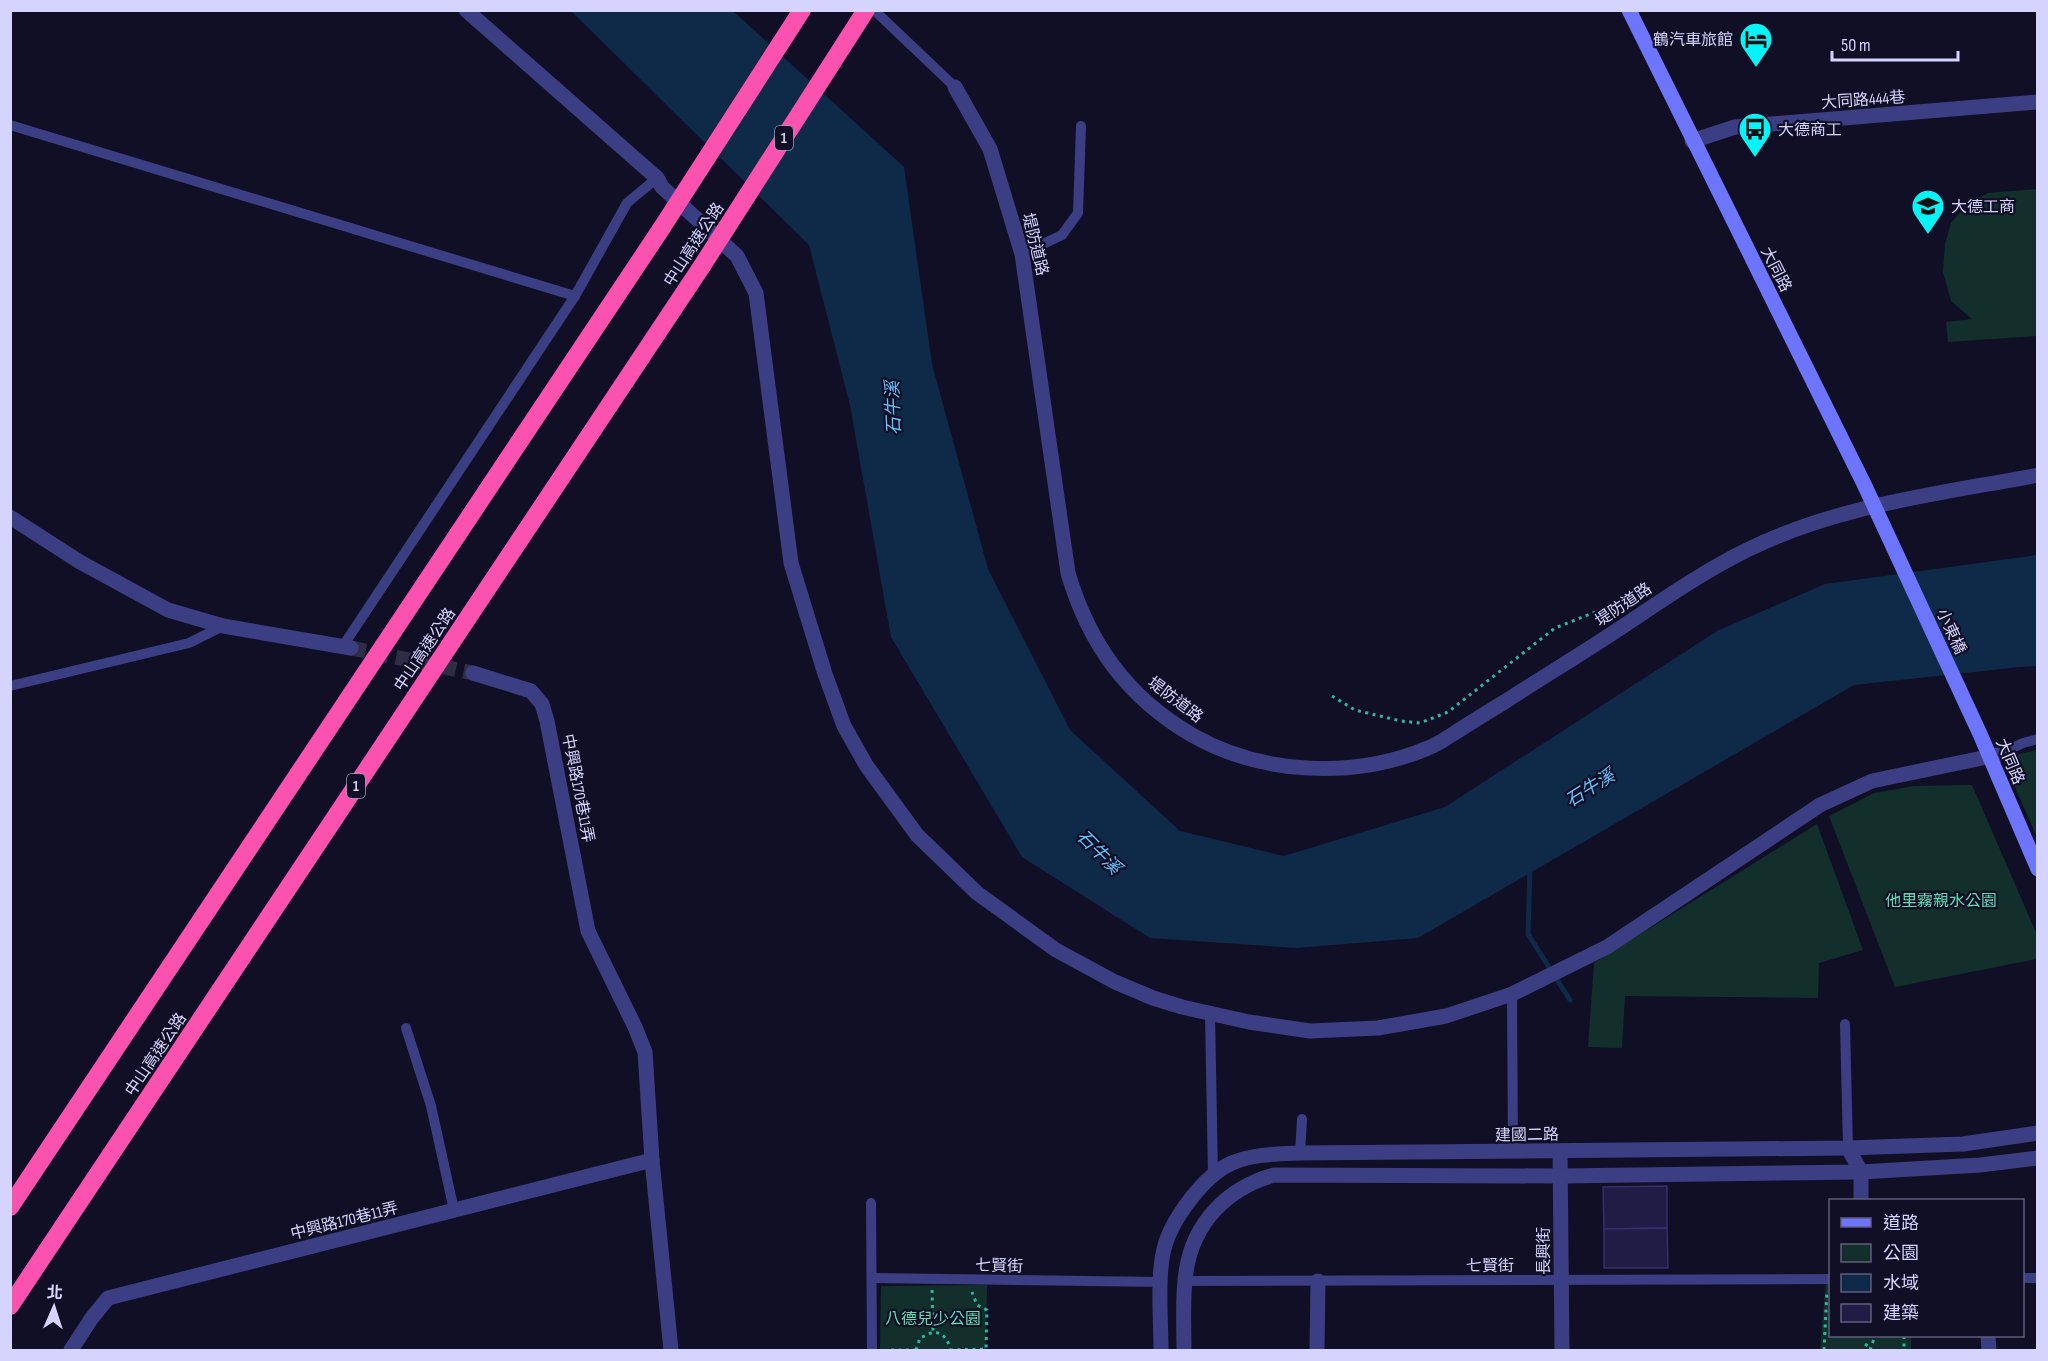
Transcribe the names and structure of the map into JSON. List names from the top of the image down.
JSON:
{
  "streets": {
    "highway": ["1", "中山高速公路"],
    "main road": ["大同路", "小東橋"],
    "street": [
      "大同路444巷",
      "堤防道路",
      "中興路170巷11弄",
      "建國二路",
      "長興街"
    ],
    "lane": ["七賢街"]
  },
  "crossings": [
    ["大同路444巷", "大同路"],
    ["堤防道路", "大同路"],
    ["大同路", "小東橋"],
    ["建國二路", "長興街"],
    ["建國二路", "七賢街"],
    ["長興街", "七賢街"]
  ],
  "water": ["石牛溪"],
  "parks": ["他里霧親水公園", "八德兒少公園"],
  "places": {
    "hotel": ["鶴汽車旅館"],
    "bus stop": ["大德商工"],
    "school or university": ["大德工商"]
  },
  "legend": [
    "道路",
    "公園",
    "水域",
    "建築"
  ],
  "scale_bar": "50 m",
  "north": "top"
}
